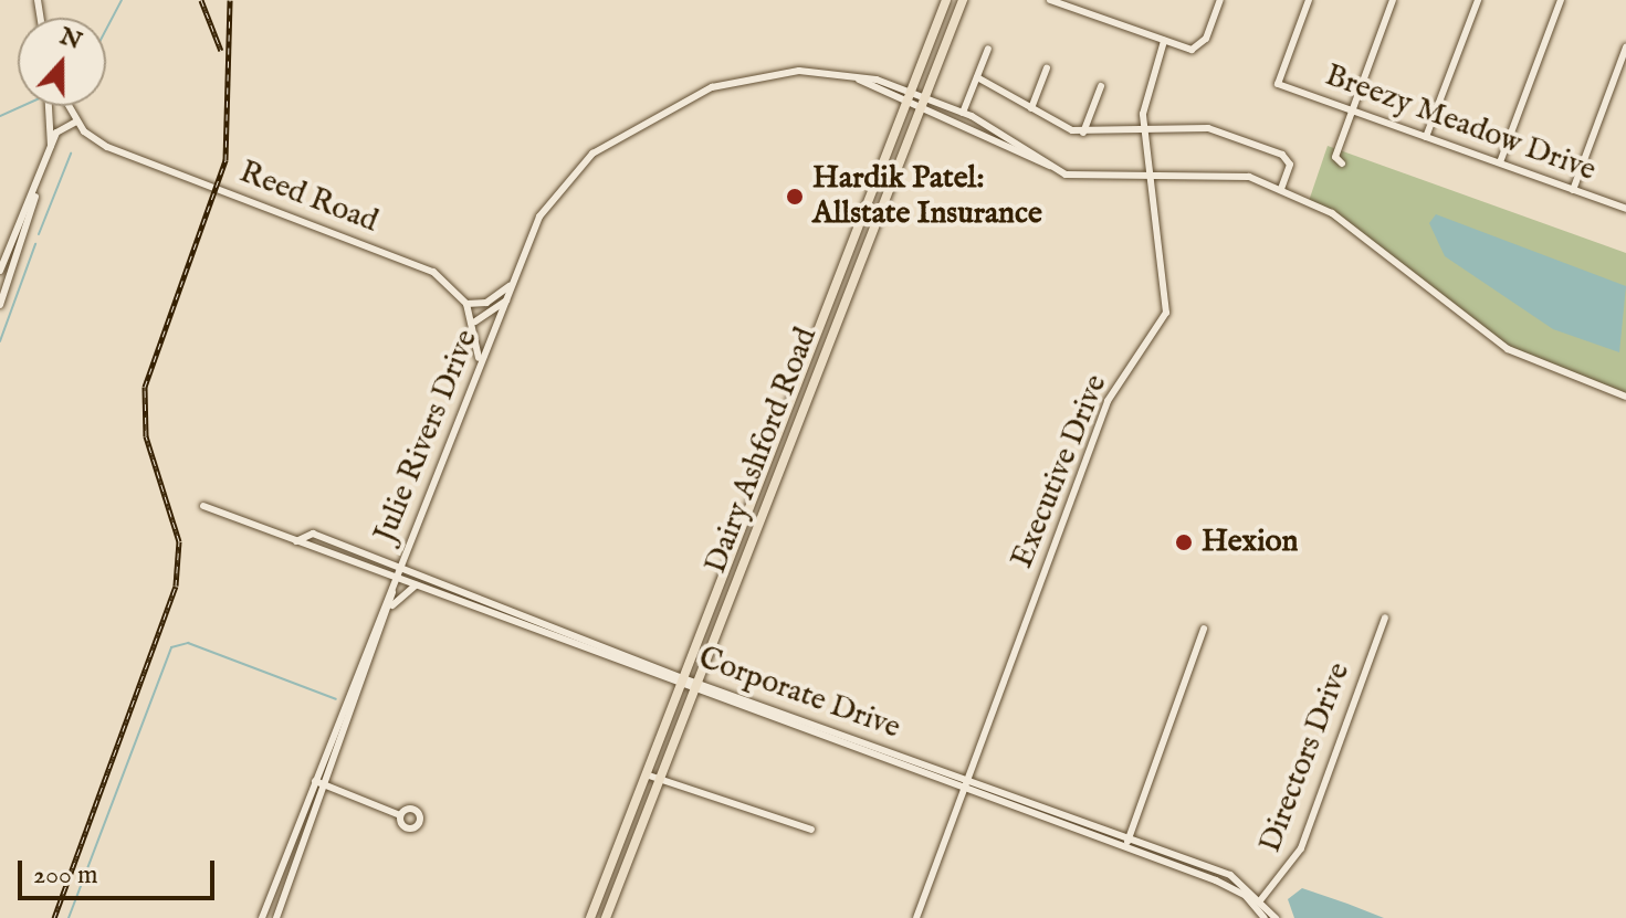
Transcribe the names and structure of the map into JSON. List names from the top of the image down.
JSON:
{
  "streets": {
    "main road": ["Dairy Ashford Road"],
    "street": [
      "Breezy Meadow Drive",
      "Reed Road",
      "Julie Rivers Drive",
      "Executive Drive",
      "Corporate Drive",
      "Directors Drive"
    ]
  },
  "crossings": [
    ["Reed Road", "Julie Rivers Drive"],
    ["Julie Rivers Drive", "Dairy Ashford Road"],
    ["Julie Rivers Drive", "Corporate Drive"],
    ["Dairy Ashford Road", "Corporate Drive"],
    ["Executive Drive", "Corporate Drive"],
    ["Corporate Drive", "Directors Drive"]
  ],
  "places": ["Hardik Patel: Allstate Insurance", "Hexion"],
  "scale_bar": "200 m",
  "north": "top"
}
